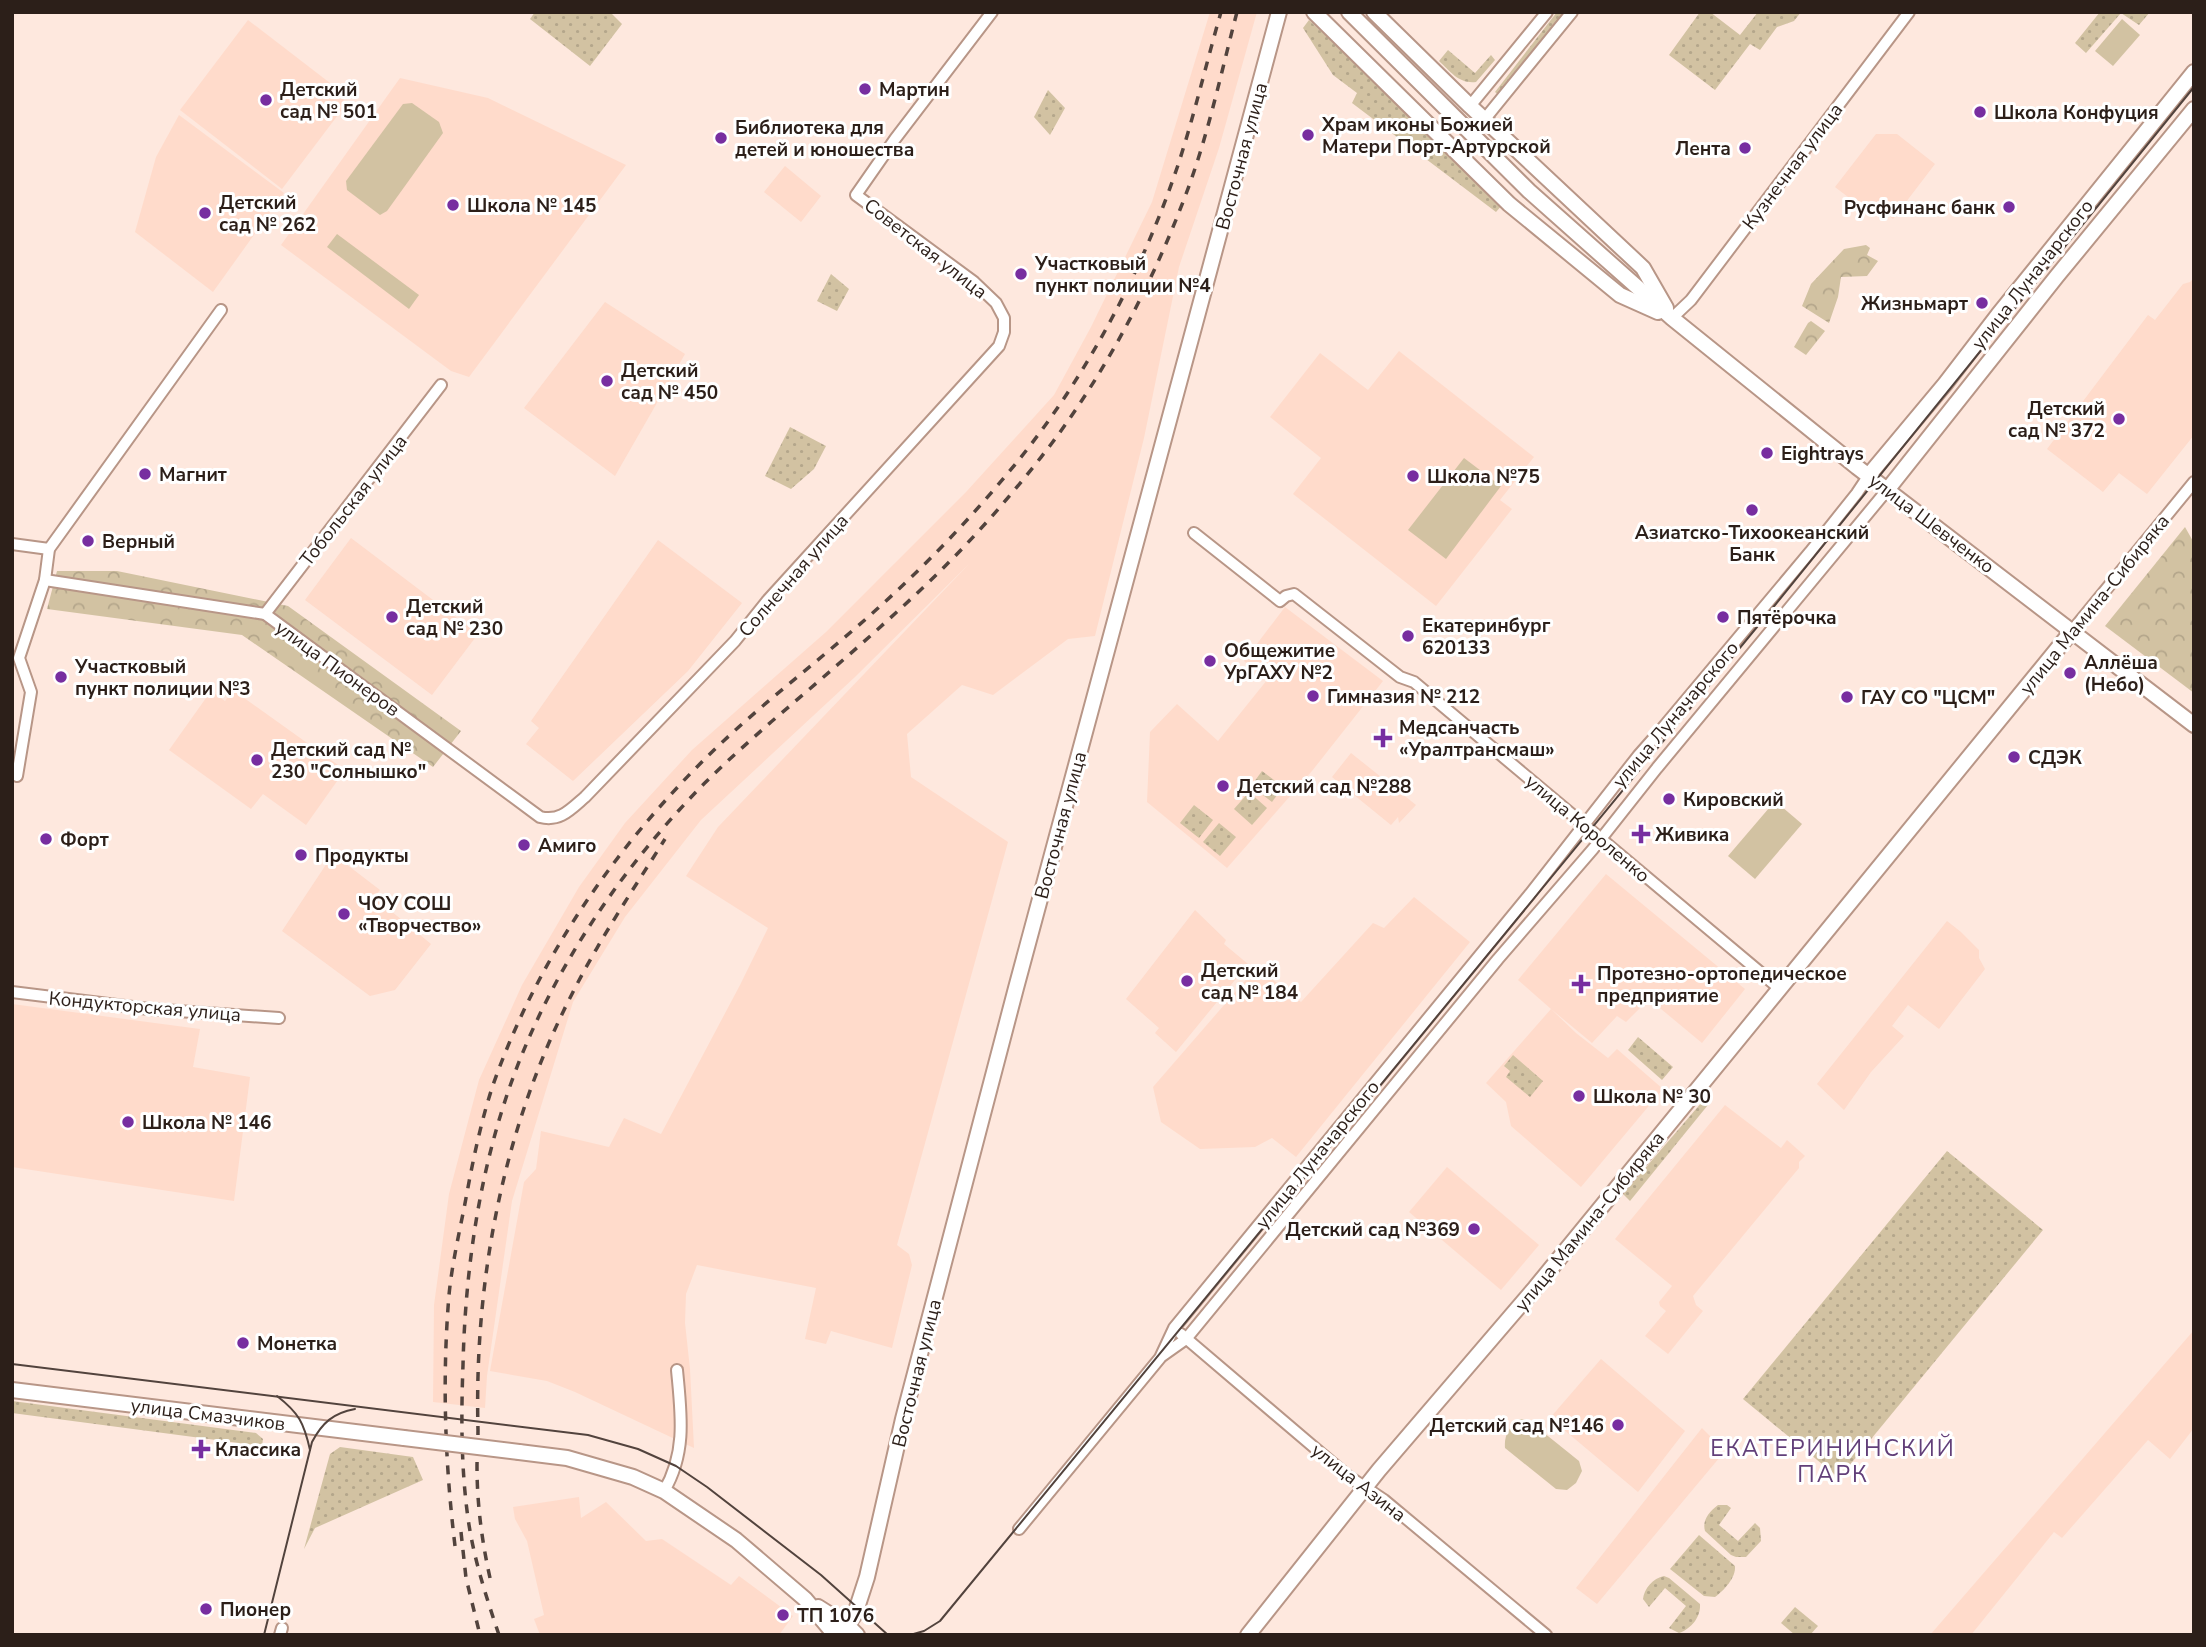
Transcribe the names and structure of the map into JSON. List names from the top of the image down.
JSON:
{
  "streets": {
    "main road": [
      "Восточная улица",
      "улица Луначарского",
      "улица Шевченко",
      "улица Мамина-Сибиряка",
      "улица Смазчиков"
    ],
    "street": [
      "Кузнечная улица",
      "Советская улица",
      "Тобольская улица",
      "Солнечная улица",
      "улица Пионеров",
      "улица Короленко",
      "Кондукторская улица",
      "улица Азина"
    ]
  },
  "crossings": [
    ["Восточная улица", "улица Смазчиков"],
    ["Кузнечная улица", "улица Шевченко"],
    ["Советская улица", "Солнечная улица"],
    ["улица Луначарского", "улица Шевченко"],
    ["улица Луначарского", "улица Короленко"],
    ["улица Луначарского", "улица Азина"],
    ["Тобольская улица", "улица Пионеров"],
    ["улица Шевченко", "улица Мамина-Сибиряка"],
    ["Солнечная улица", "улица Пионеров"],
    ["улица Мамина-Сибиряка", "улица Короленко"],
    ["улица Мамина-Сибиряка", "улица Азина"]
  ],
  "districts": ["ЕКАТЕРИНИНСКИЙ ПАРК"],
  "places": {
    "other": [
      "Мартин",
      "Детский сад № 501",
      "Школа Конфуция",
      "Храм иконы Божией Матери Порт-Артурской",
      "Библиотека для детей и юношества",
      "Лента",
      "Школа № 145",
      "Русфинанс банк",
      "Детский сад № 262",
      "Участковый пункт полиции №4",
      "Жизньмарт",
      "Детский сад № 450",
      "Детский сад № 372",
      "Eightrays",
      "Магнит",
      "Школа №75",
      "Азиатско-Тихоокеанский Банк",
      "Верный",
      "Детский сад № 230",
      "Пятёрочка",
      "Екатеринбург 620133",
      "Общежитие УрГАХУ №2",
      "Аллёша (Небо)",
      "Участковый пункт полиции №3",
      "Гимназия № 212",
      "ГАУ СО \"ЦСМ\"",
      "СДЭК",
      "Детский сад № 230 \"Солнышко\"",
      "Детский сад №288",
      "Кировский",
      "Форт",
      "Амиго",
      "Продукты",
      "ЧОУ СОШ «Творчество»",
      "Детский сад № 184",
      "Школа № 30",
      "Школа № 146",
      "Детский сад №369",
      "Монетка",
      "Детский сад №146",
      "Пионер",
      "ТП 1076"
    ],
    "health": [
      "Медсанчасть «Уралтрансмаш»",
      "Живика",
      "Протезно-ортопедическое предприятие",
      "Классика"
    ]
  }
}
